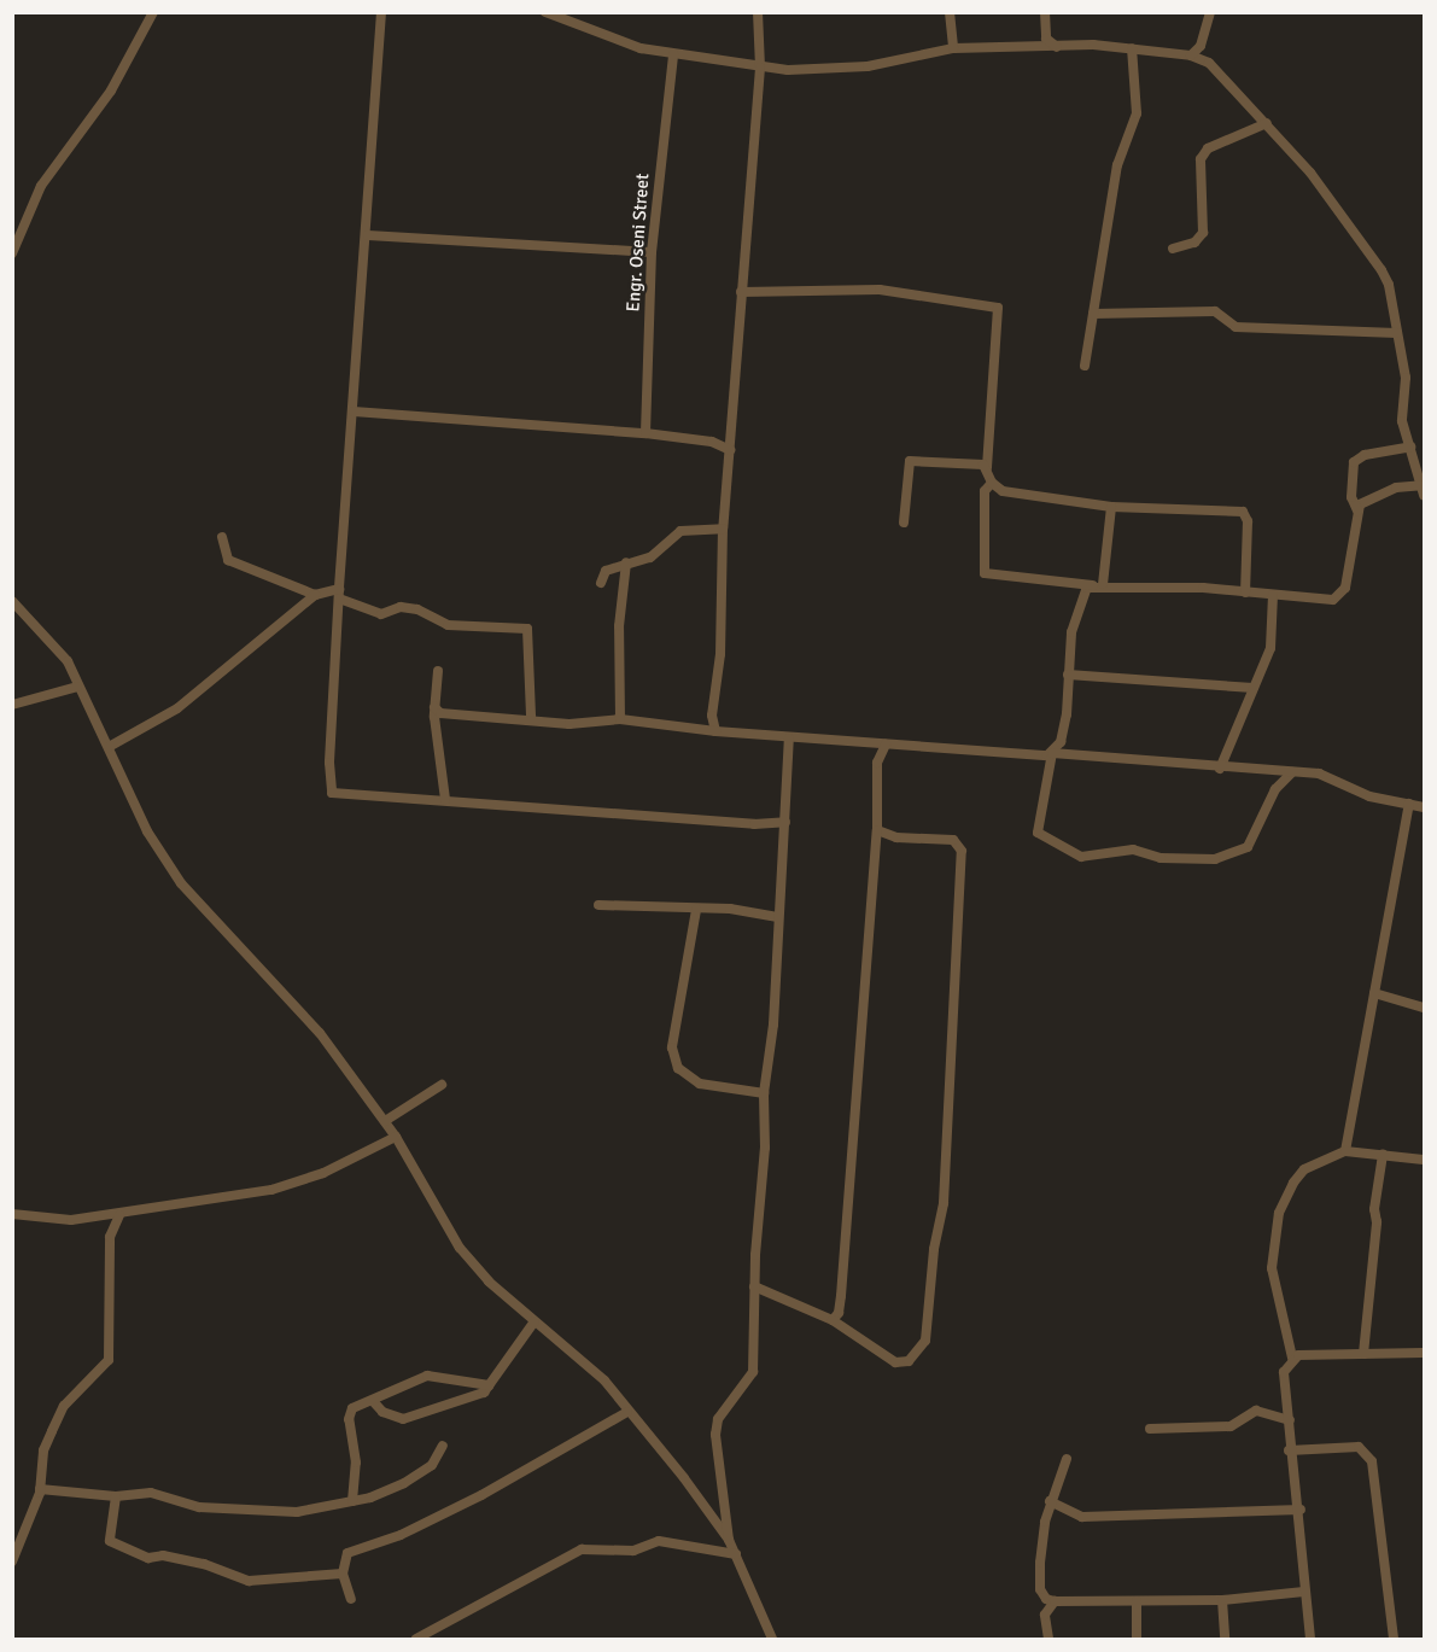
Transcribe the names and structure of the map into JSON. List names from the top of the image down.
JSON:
{
  "streets": {
    "street": ["Engr. Oseni Street"]
  }
}
